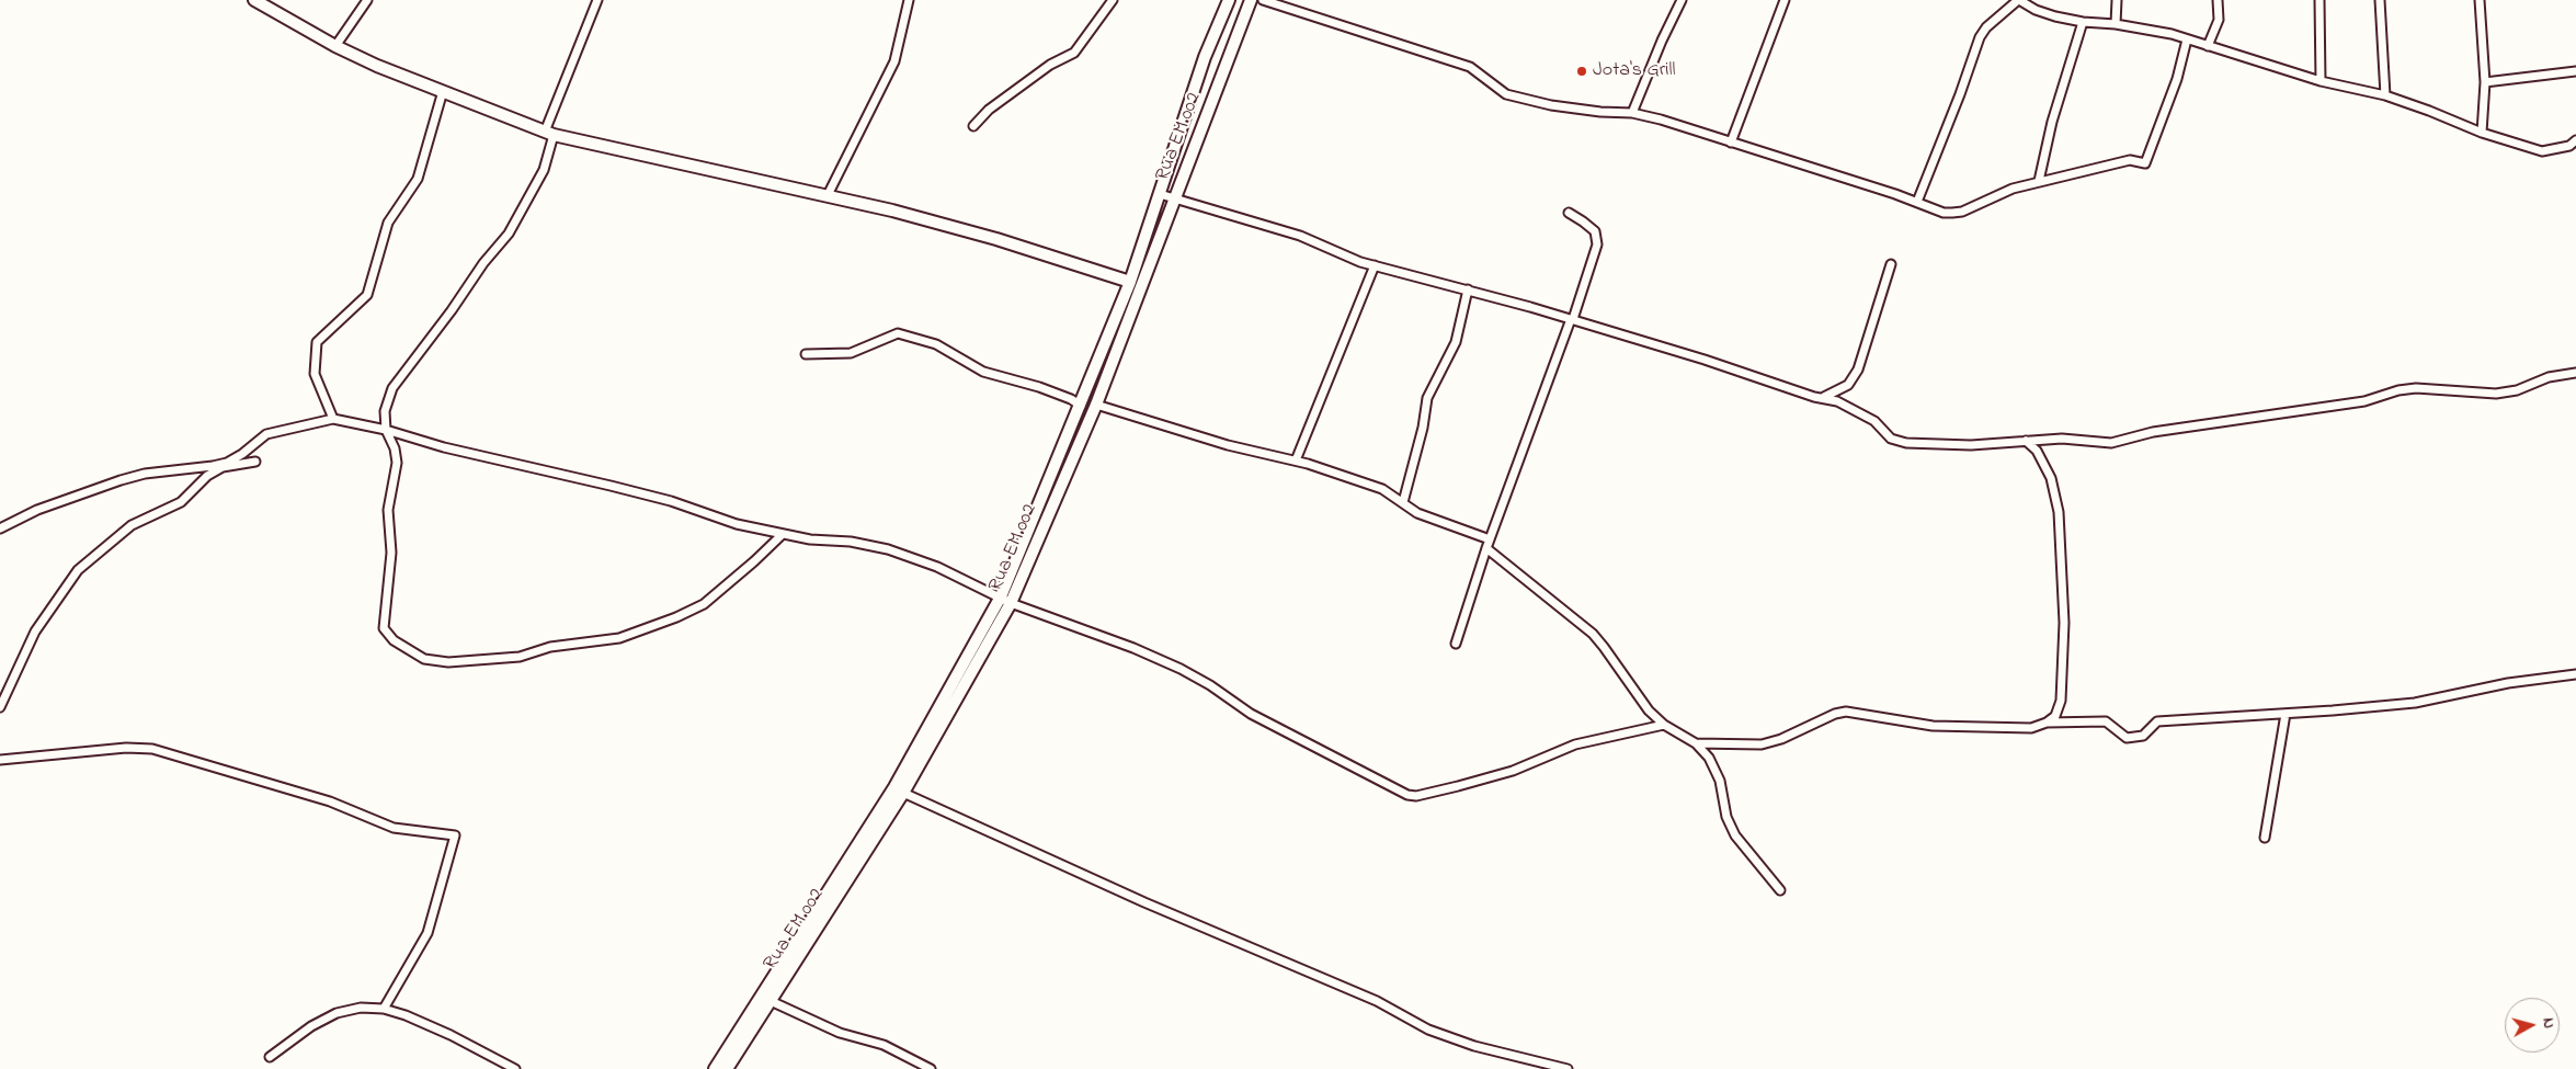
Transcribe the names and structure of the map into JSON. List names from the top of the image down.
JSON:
{
  "streets": {
    "street": ["Rua EM.002"]
  },
  "places": ["Jota's Grill"],
  "north": "right"
}
